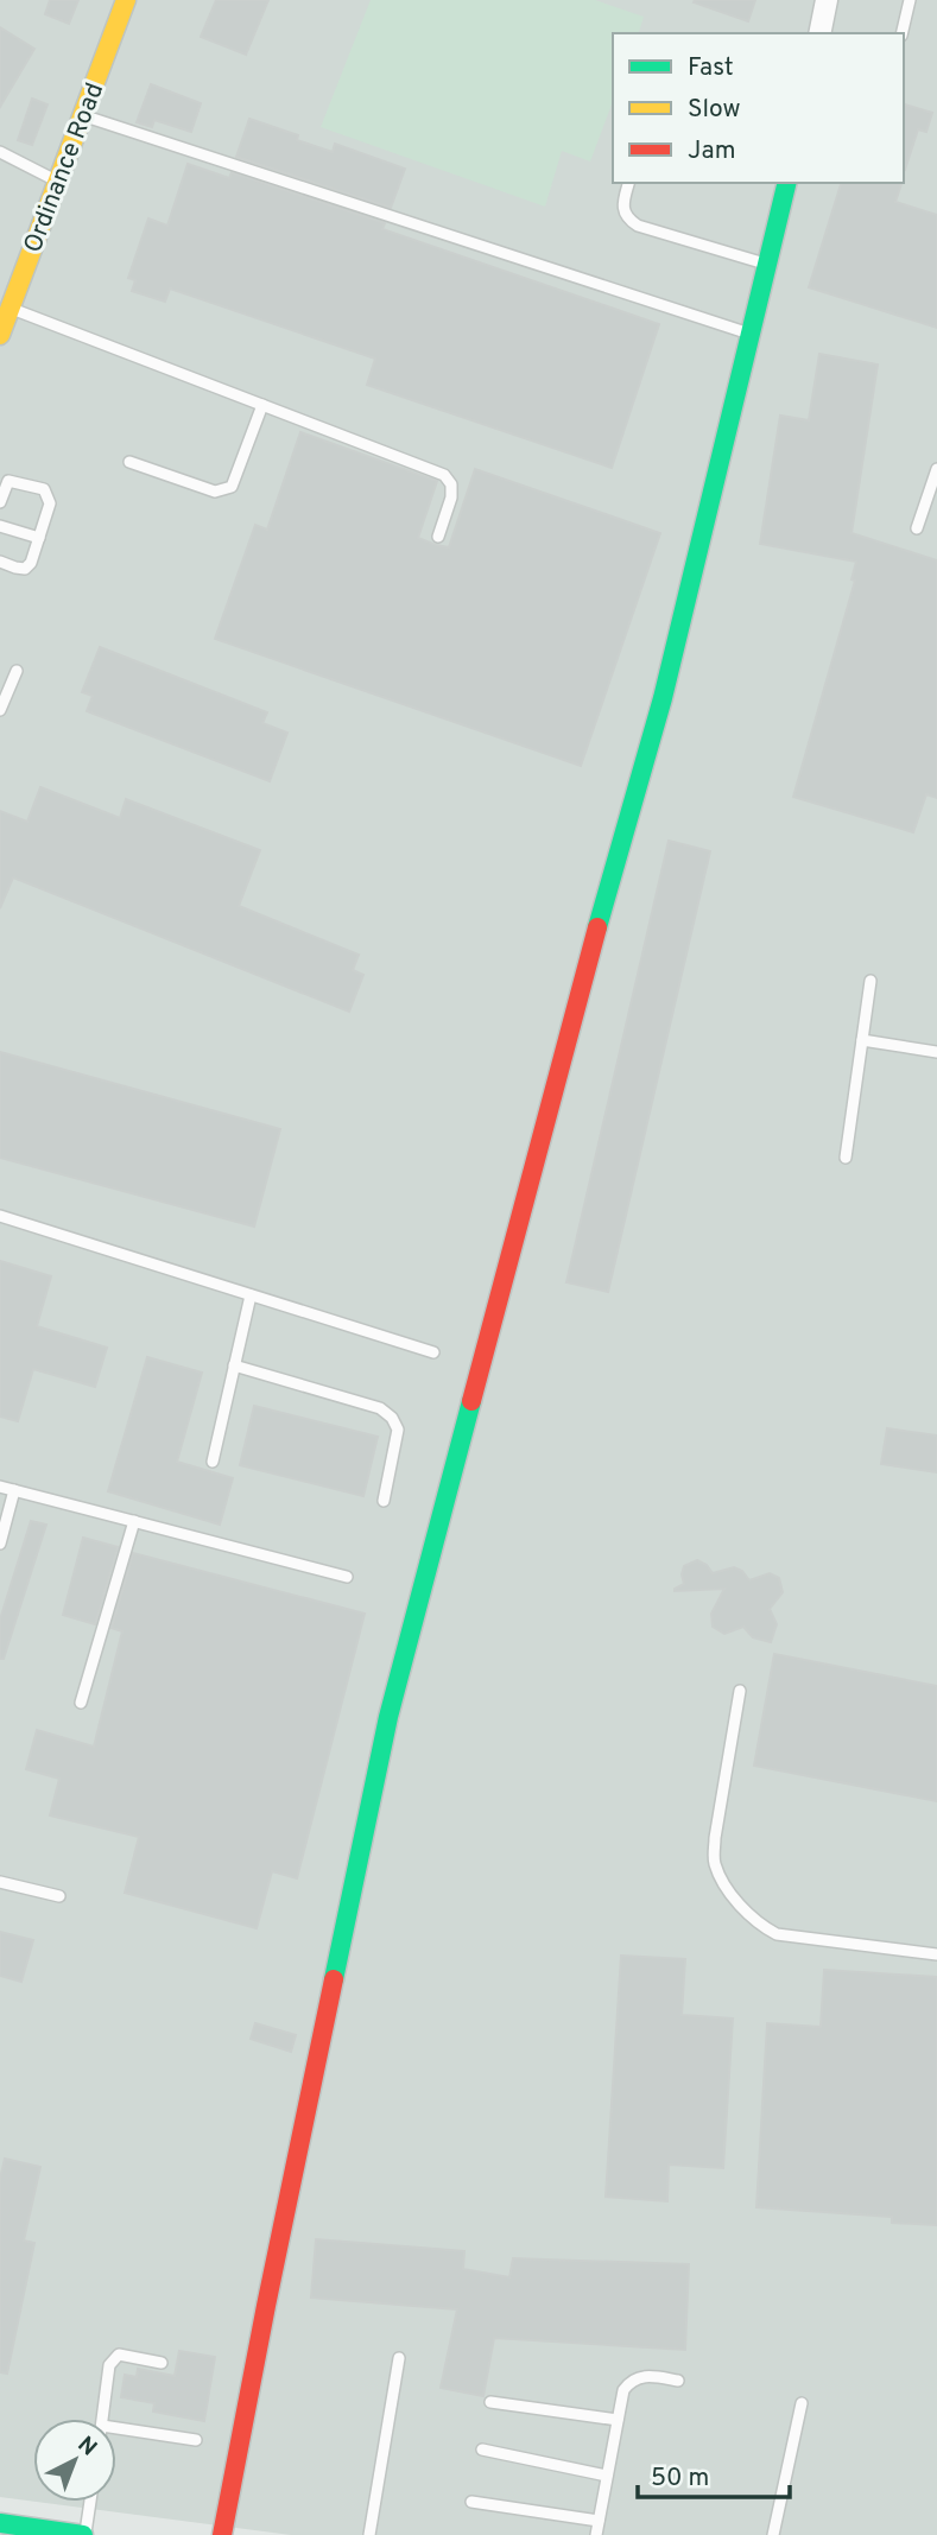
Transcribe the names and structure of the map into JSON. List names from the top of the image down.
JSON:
{
  "streets": {
    "street": ["Ordinance Road"]
  },
  "legend": ["Fast", "Slow", "Jam"],
  "scale_bar": "50 m",
  "north": "top right"
}
